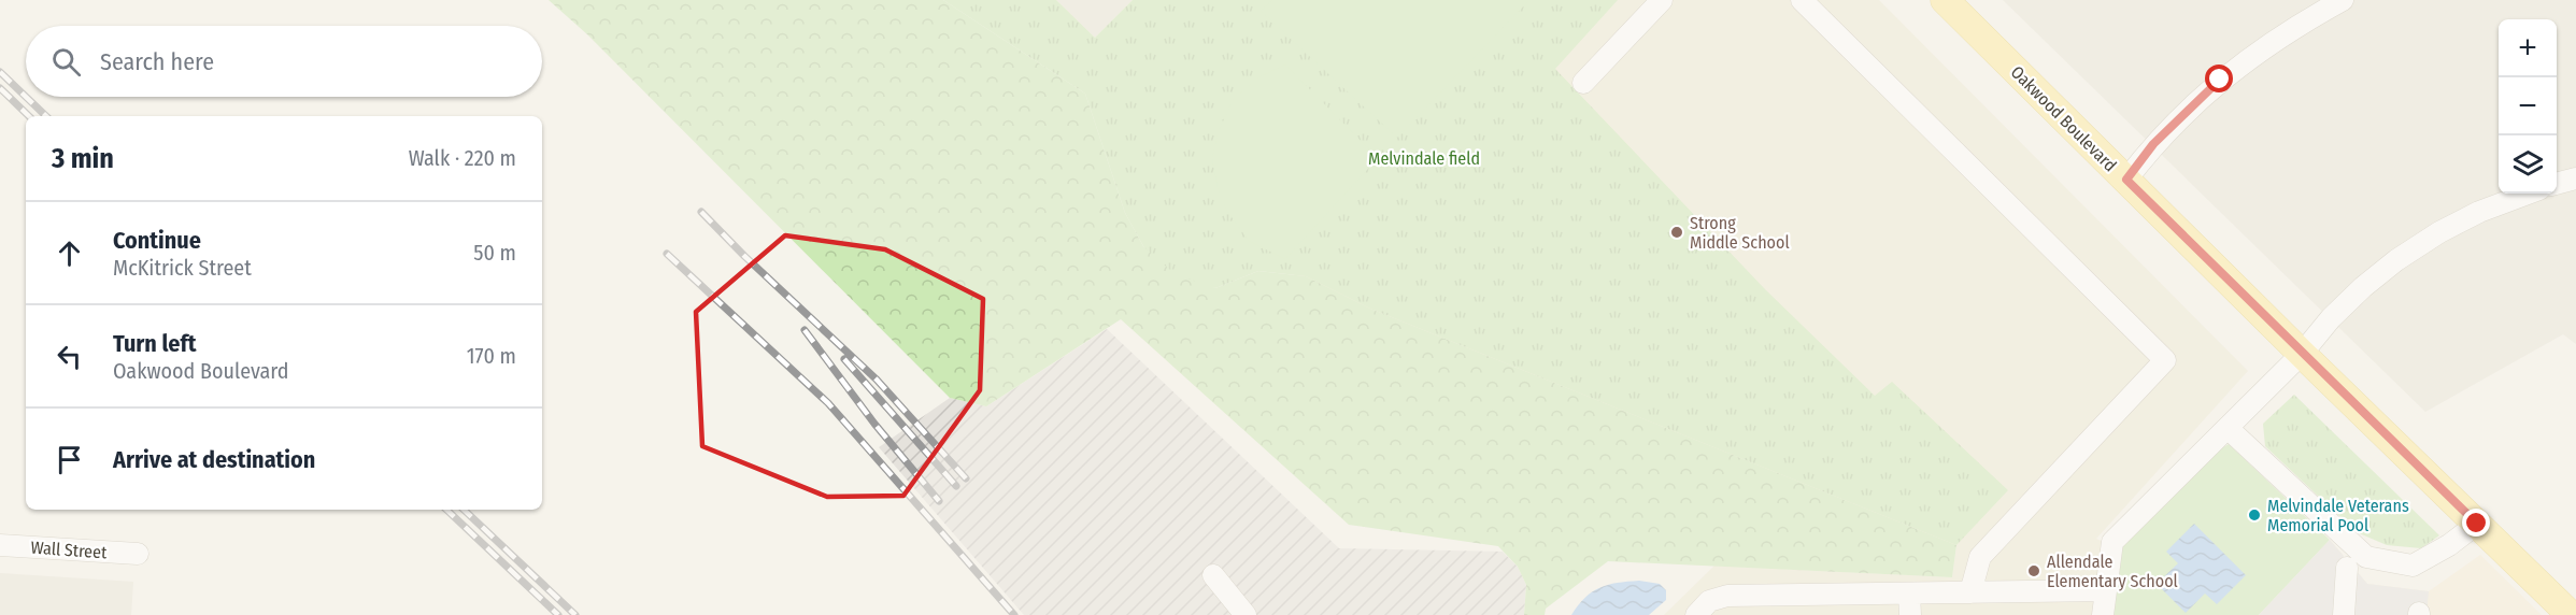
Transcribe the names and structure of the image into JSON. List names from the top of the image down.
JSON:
{
  "streets": {
    "main road": ["Oakwood Boulevard"],
    "street": ["Wall Street"]
  },
  "parks": ["Melvindale field"],
  "places": ["Strong Middle School", "Melvindale Veterans Memorial Pool", "Allendale Elementary School"],
  "page": {
    "map_buttons": ["+", "−"],
    "search": "Search here",
    "heading": ["3 min", "Walk · 220 m"],
    "list": [
      ["Continue", "McKitrick Street", "50 m"],
      ["Turn left", "Oakwood Boulevard", "170 m"],
      "Arrive at destination"
    ]
  }
}
